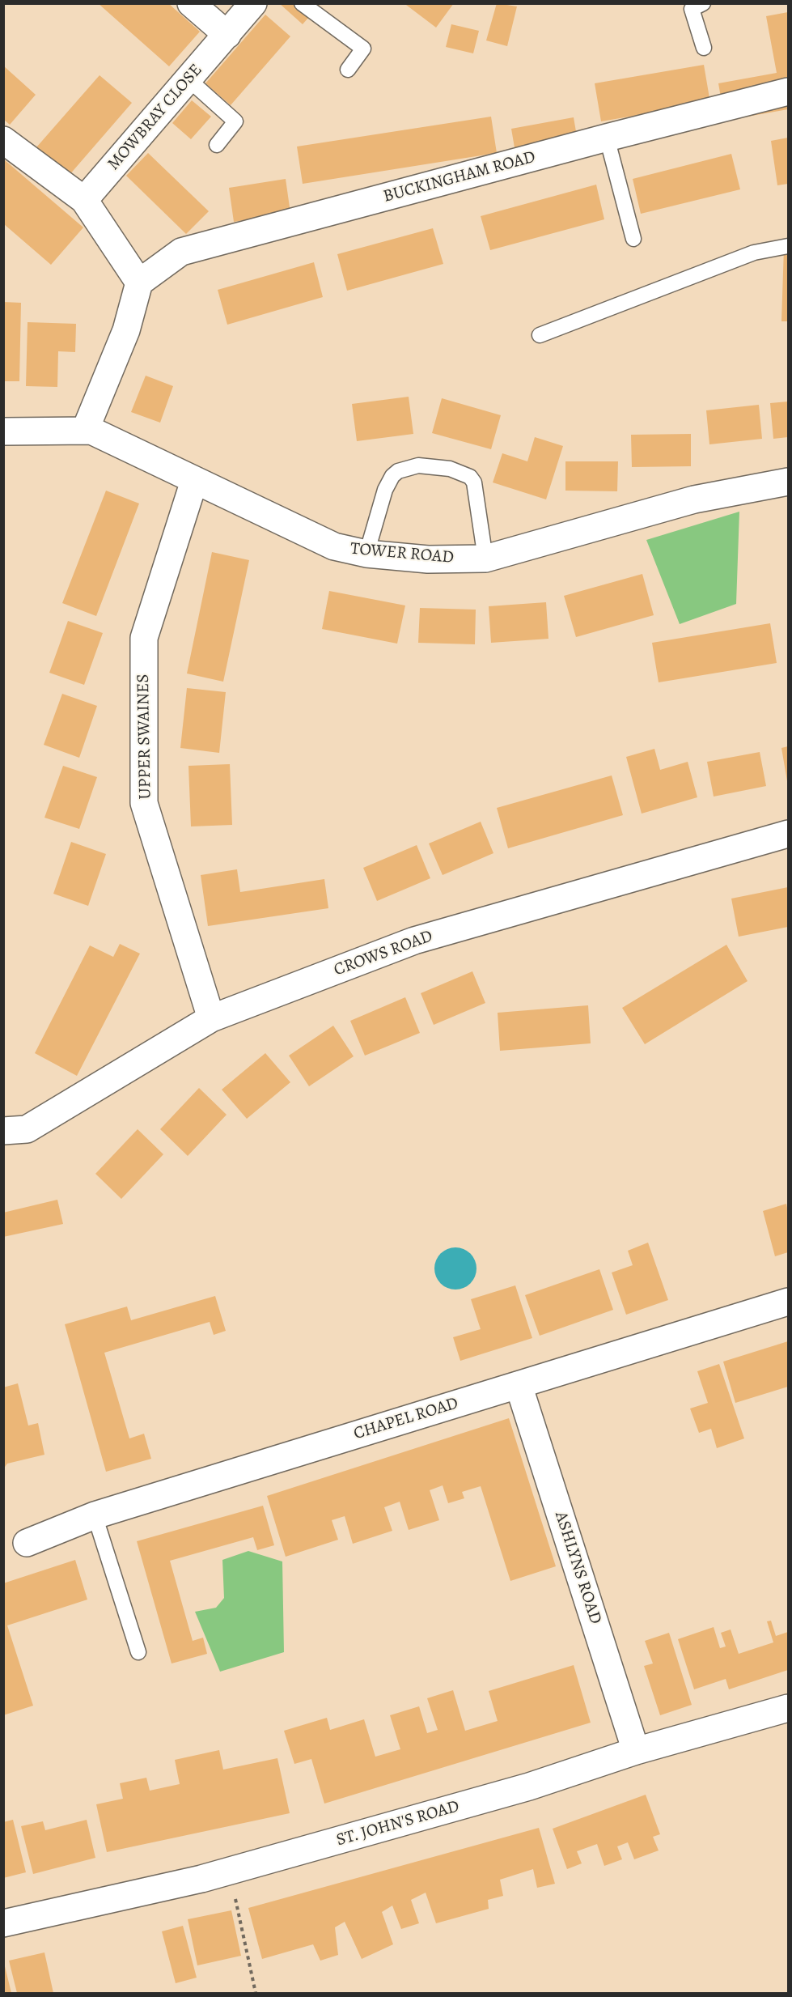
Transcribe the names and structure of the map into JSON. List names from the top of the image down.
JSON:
{
  "streets": {
    "street": [
      "MOWBRAY CLOSE",
      "BUCKINGHAM ROAD",
      "TOWER ROAD",
      "UPPER SWAINES",
      "CROWS ROAD",
      "CHAPEL ROAD",
      "ASHLYNS ROAD",
      "ST. JOHN'S ROAD"
    ]
  },
  "crossings": [
    ["TOWER ROAD", "UPPER SWAINES"],
    ["UPPER SWAINES", "CROWS ROAD"],
    ["CHAPEL ROAD", "ASHLYNS ROAD"],
    ["ASHLYNS ROAD", "ST. JOHN'S ROAD"]
  ]
}
